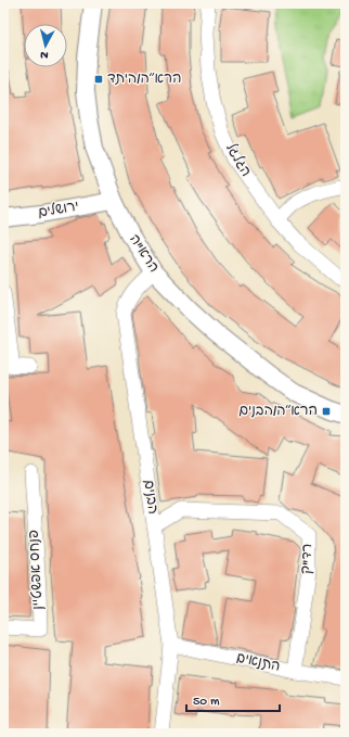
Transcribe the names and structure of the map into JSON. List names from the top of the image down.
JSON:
{
  "streets": {
    "street": [
      "הגלגל",
      "ירושלים",
      "הרא\"ה",
      "הבנים",
      "רד\"ק",
      "פנחס אפשטיין",
      "התנאים"
    ]
  },
  "crossings": [
    ["ירושלים", "הרא\"ה"],
    ["הרא\"ה", "הבנים"],
    ["הבנים", "רד\"ק"],
    ["הבנים", "התנאים"],
    ["רד\"ק", "התנאים"]
  ],
  "places": {
    "transit": ["הרא״ה/היתד", "הרא״ה/הבנים"]
  },
  "scale_bar": "50 m",
  "north": "bottom"
}
